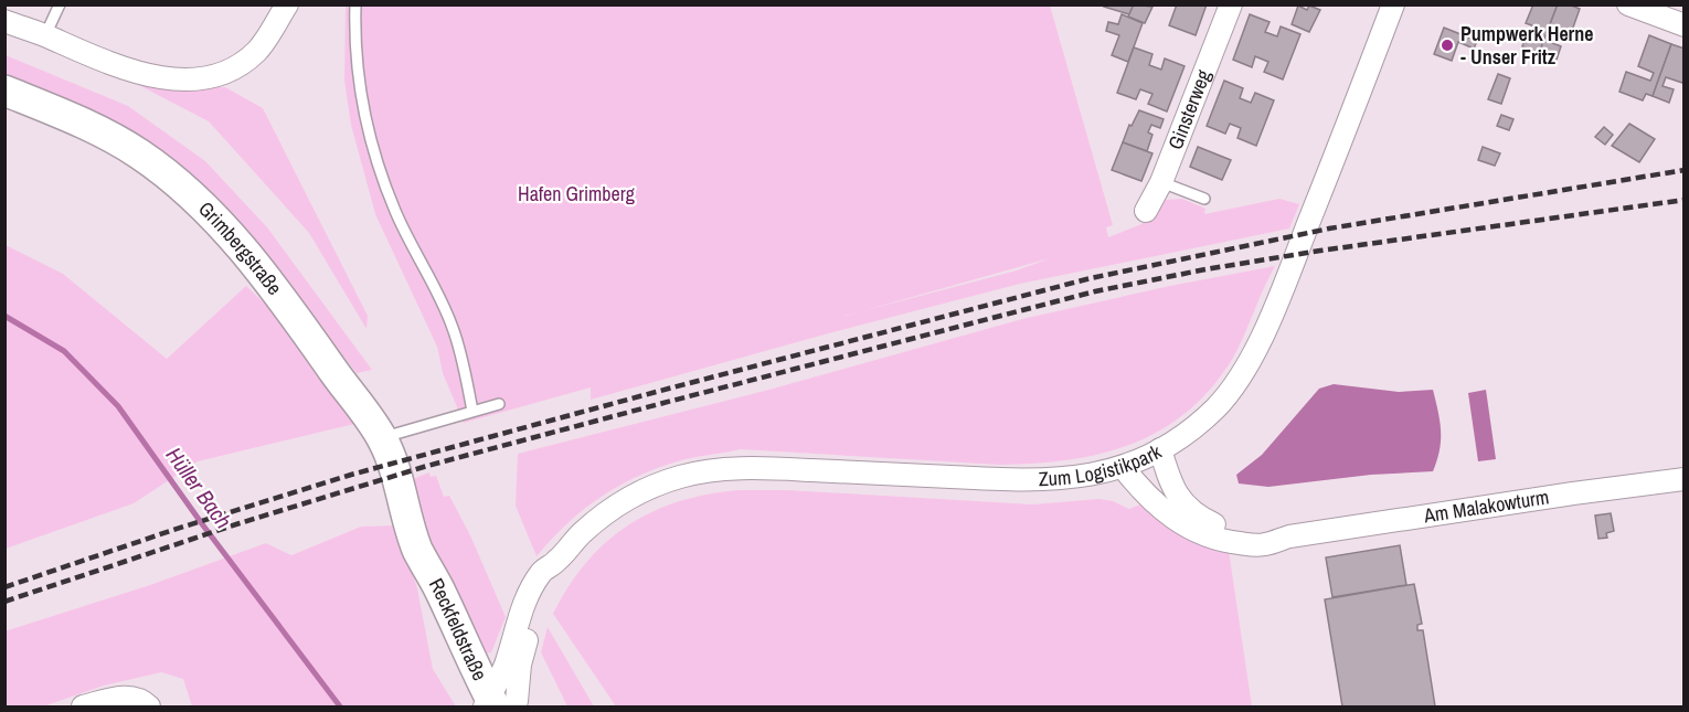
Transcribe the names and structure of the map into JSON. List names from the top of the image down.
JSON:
{
  "streets": {
    "street": [
      "Ginsterweg",
      "Grimbergstraße",
      "Zum Logistikpark",
      "Am Malakowturm",
      "Reckfeldstraße"
    ]
  },
  "crossings": [
    ["Grimbergstraße", "Reckfeldstraße"],
    ["Zum Logistikpark", "Am Malakowturm"],
    ["Zum Logistikpark", "Reckfeldstraße"]
  ],
  "water": ["Hüller Bach"],
  "parks": ["Hafen Grimberg"],
  "places": ["Pumpwerk Herne - Unser Fritz"]
}
